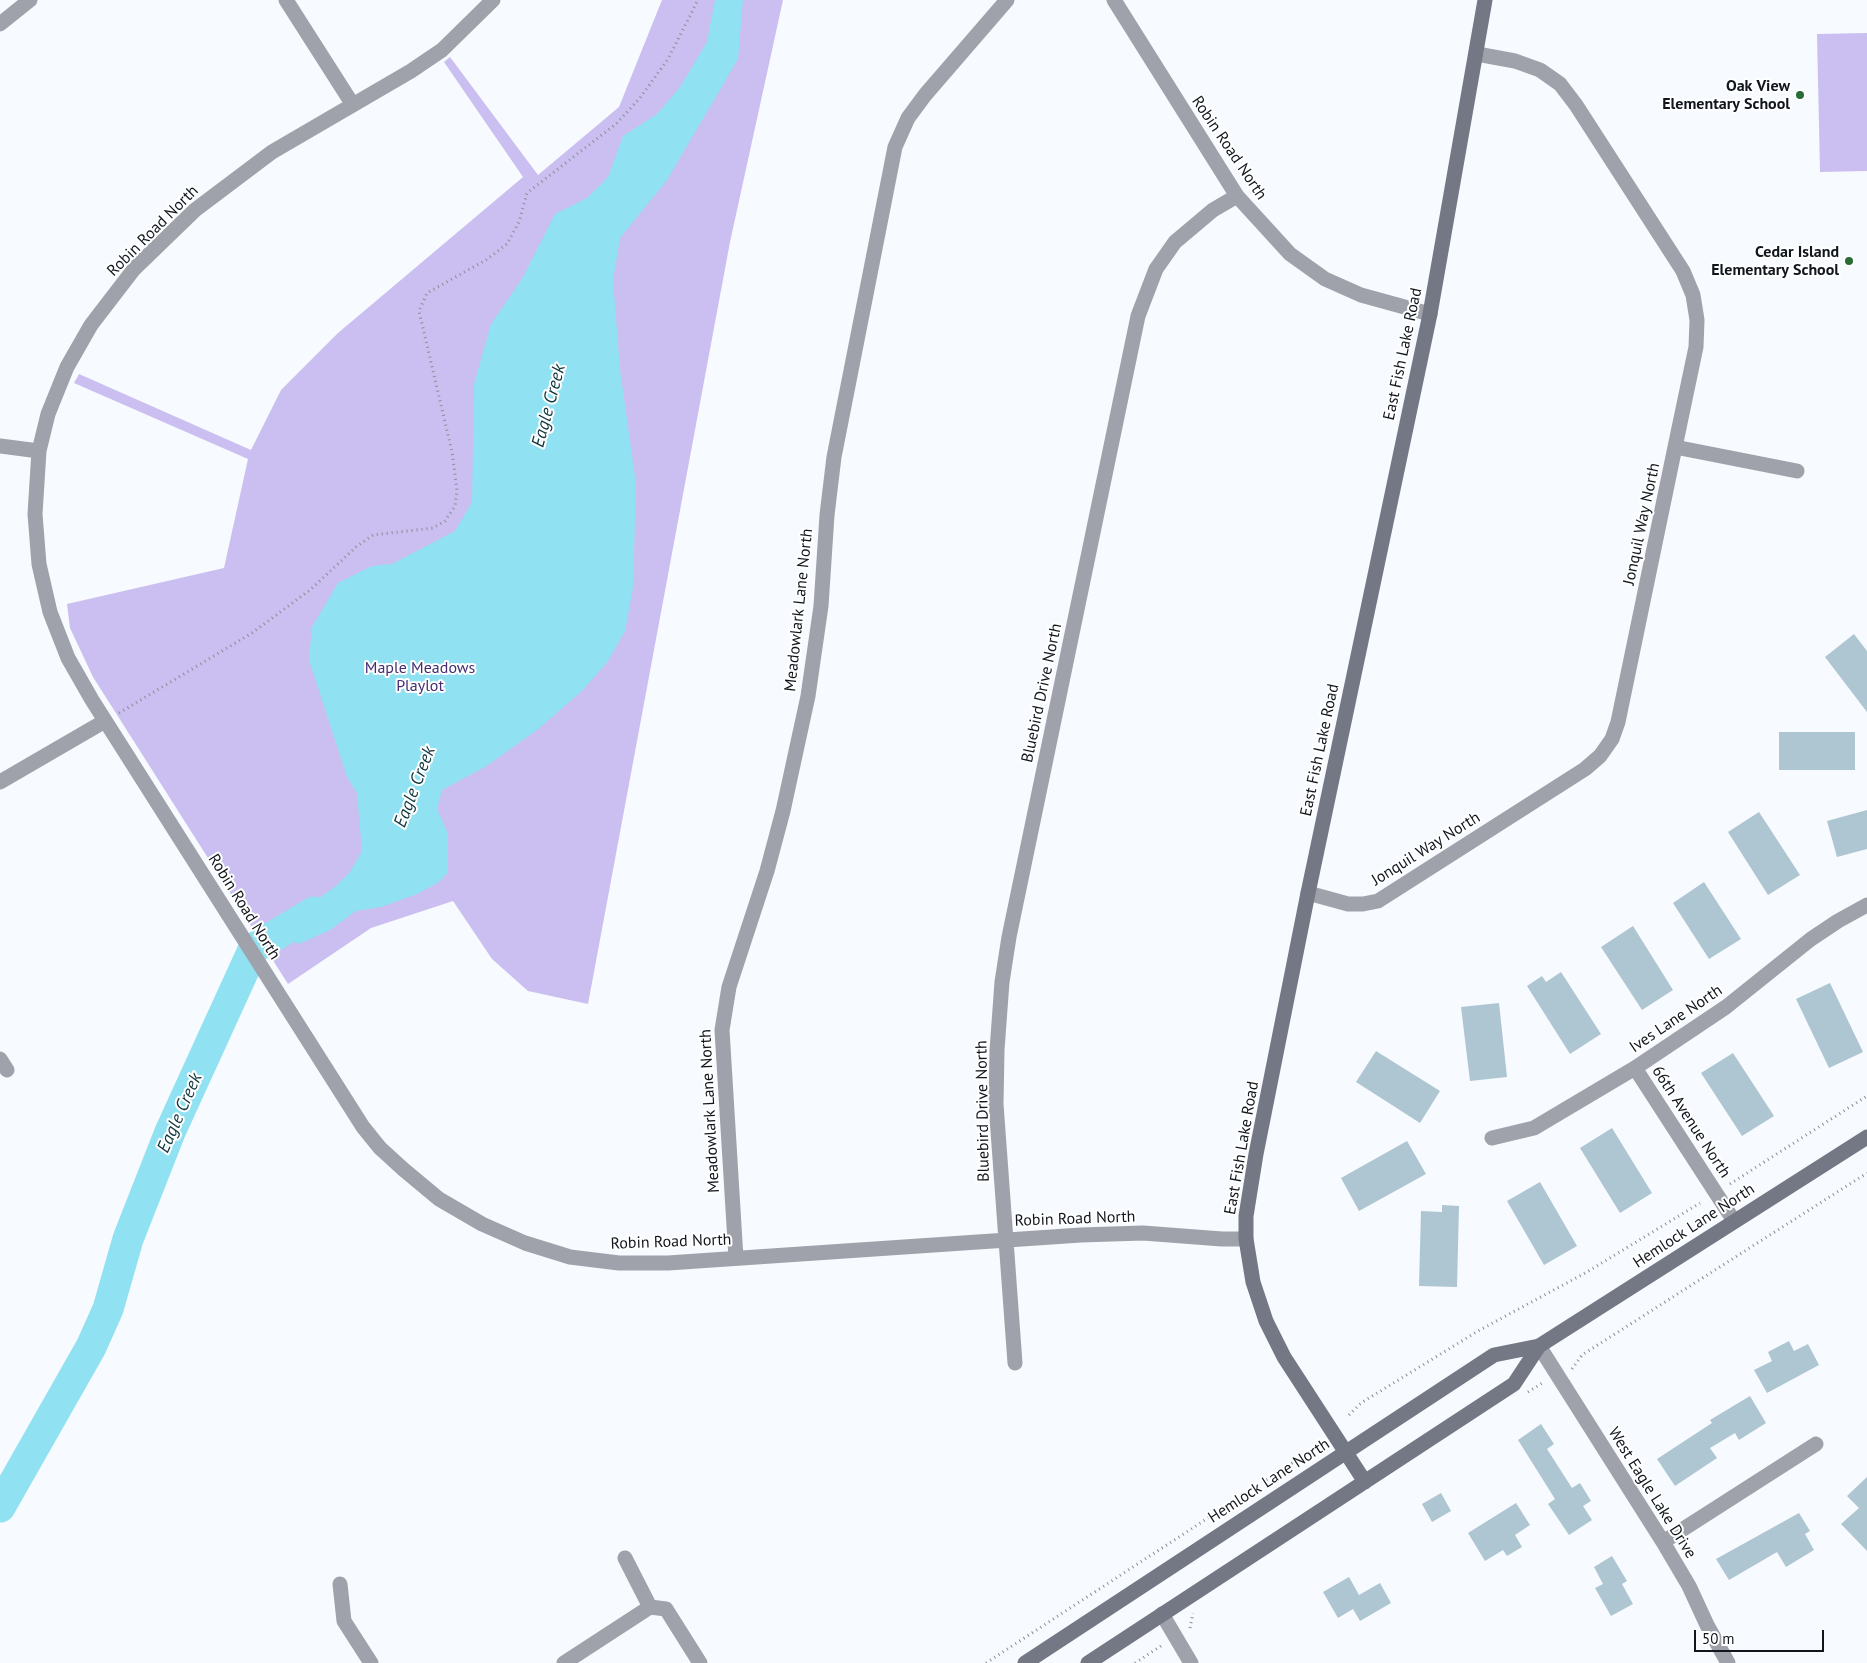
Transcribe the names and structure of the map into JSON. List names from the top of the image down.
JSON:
{
  "streets": {
    "main road": ["East Fish Lake Road", "Hemlock Lane North"],
    "street": [
      "Robin Road North",
      "Jonquil Way North",
      "Meadowlark Lane North",
      "Bluebird Drive North",
      "Ives Lane North",
      "66th Avenue North",
      "West Eagle Lake Drive"
    ]
  },
  "crossings": [
    ["Robin Road North", "East Fish Lake Road"],
    ["Robin Road North", "Meadowlark Lane North"],
    ["Robin Road North", "Bluebird Drive North"],
    ["East Fish Lake Road", "Jonquil Way North"],
    ["East Fish Lake Road", "Hemlock Lane North"],
    ["Ives Lane North", "66th Avenue North"],
    ["66th Avenue North", "Hemlock Lane North"],
    ["Hemlock Lane North", "West Eagle Lake Drive"]
  ],
  "water": ["Eagle Creek"],
  "parks": ["Maple Meadows Playlot"],
  "places": ["Oak View Elementary School", "Cedar Island Elementary School"],
  "scale_bar": "50 m"
}
